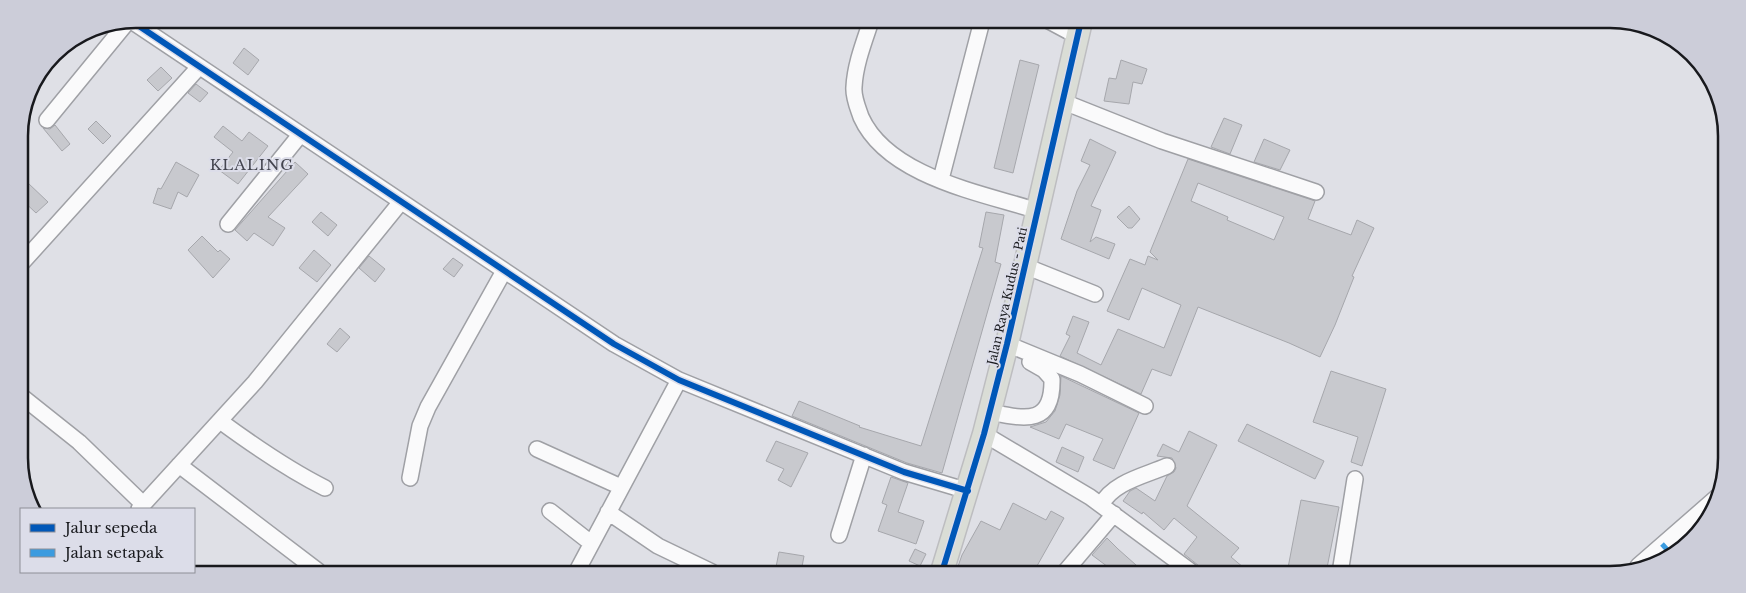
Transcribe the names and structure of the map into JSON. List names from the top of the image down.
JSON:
{
  "streets": {
    "highway": ["Jalan Raya Kudus - Pati"]
  },
  "districts": ["KLALING"],
  "legend": ["Jalur sepeda", "Jalan setapak"]
}
